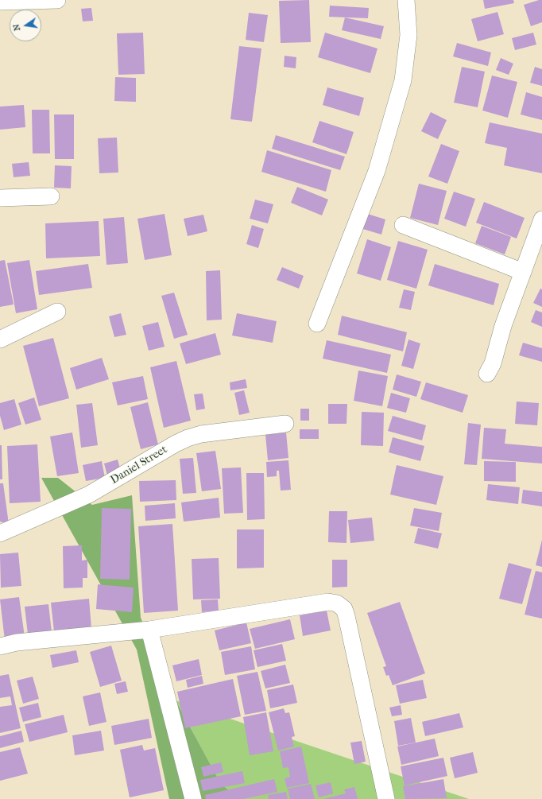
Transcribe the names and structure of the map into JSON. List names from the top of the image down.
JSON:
{
  "streets": {
    "street": ["Daniel Street"]
  },
  "north": "left"
}
